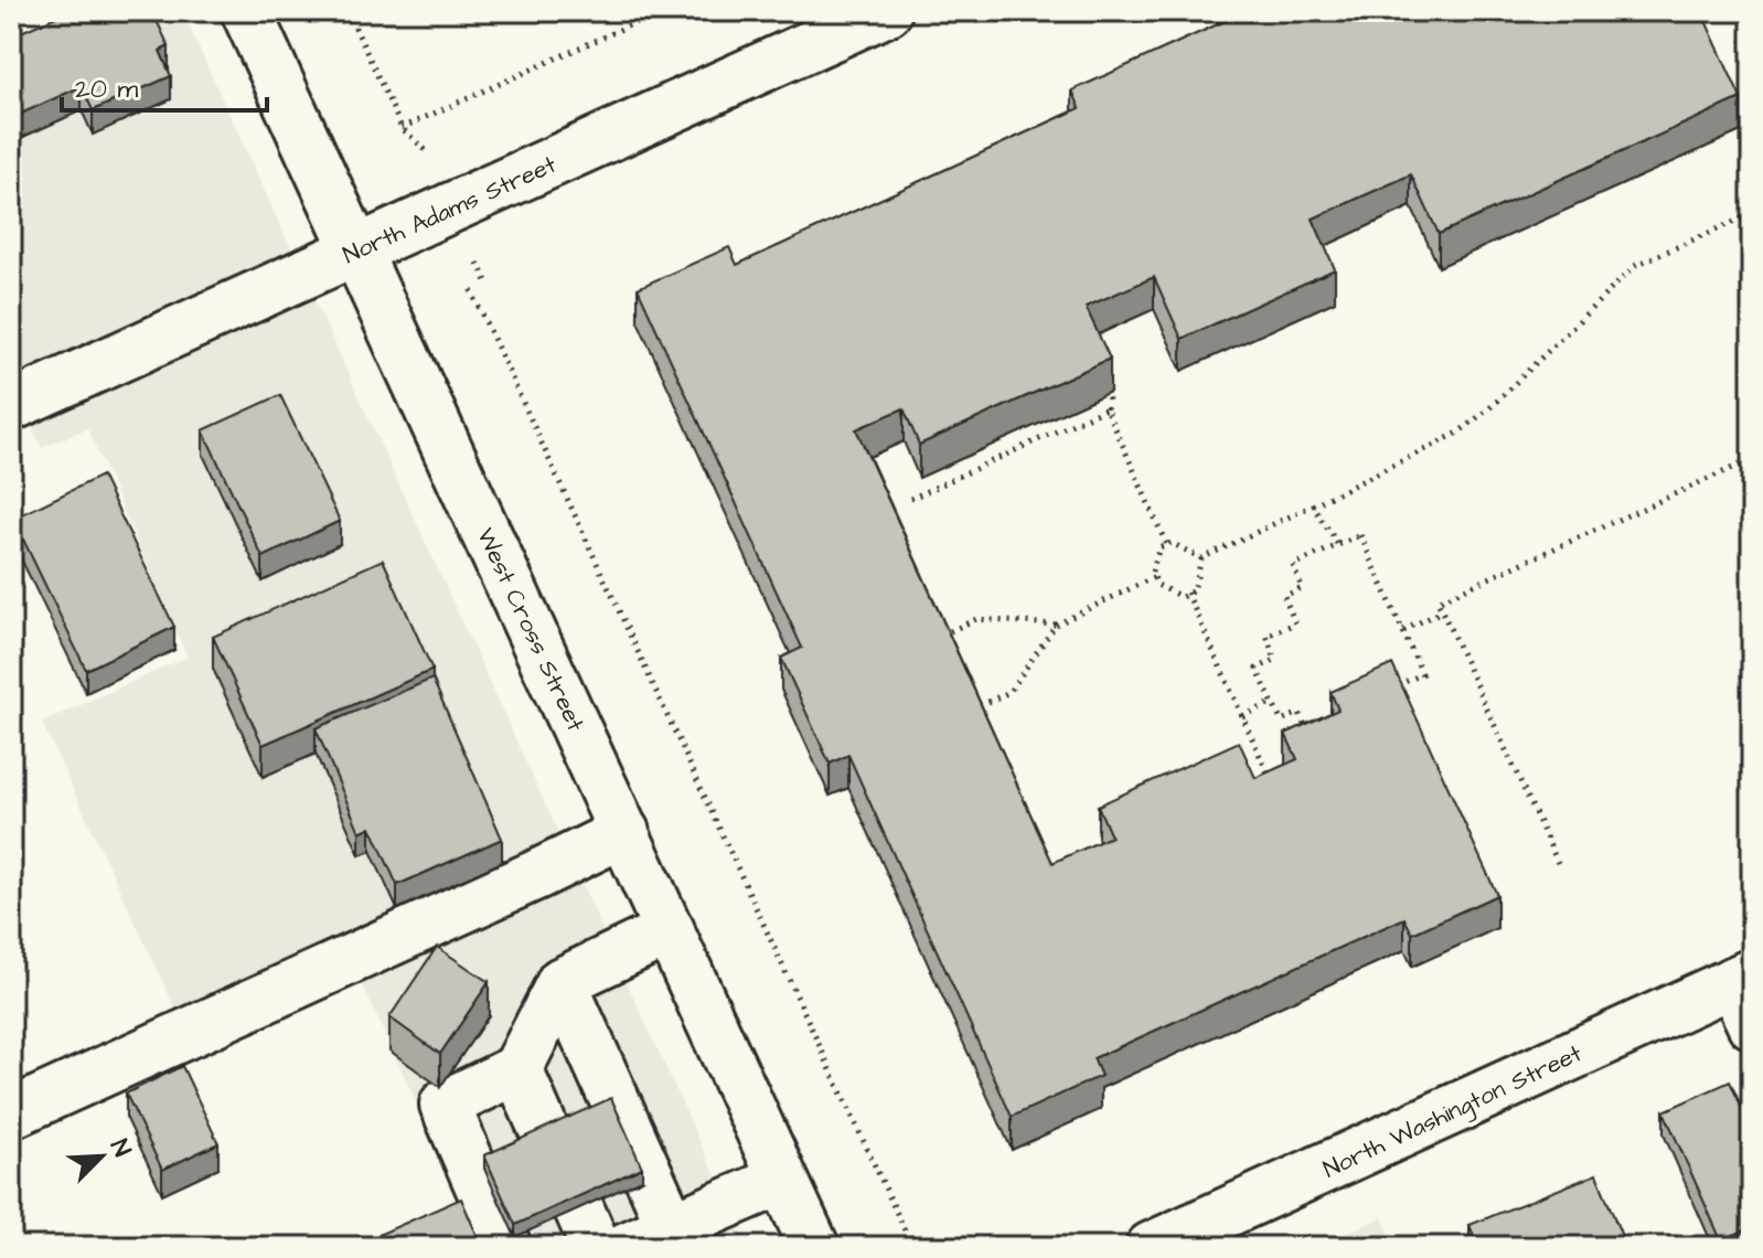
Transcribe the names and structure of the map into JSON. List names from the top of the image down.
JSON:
{
  "streets": {
    "street": ["North Adams Street", "West Cross Street", "North Washington Street"]
  },
  "crossings": [
    ["North Adams Street", "West Cross Street"]
  ],
  "scale_bar": "20 m",
  "north": "top right"
}
